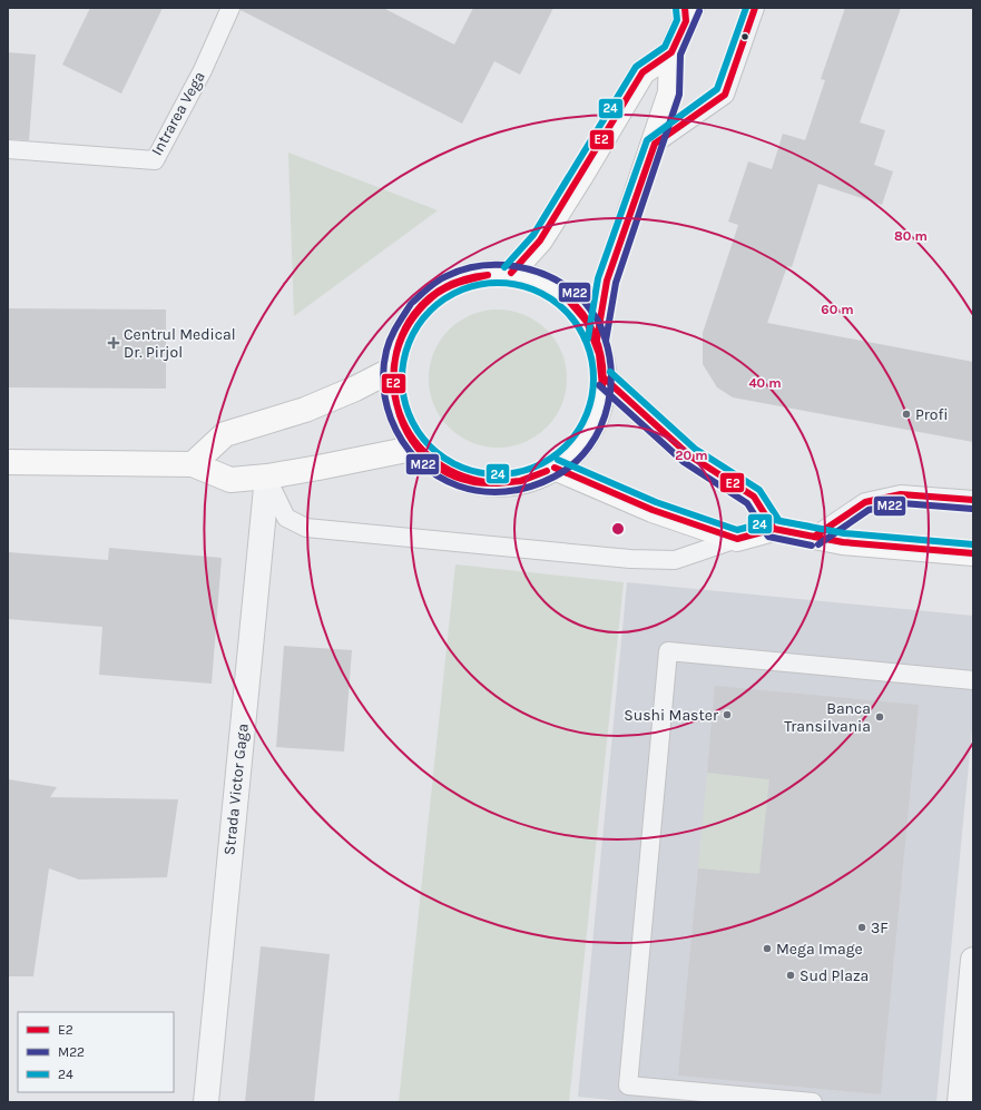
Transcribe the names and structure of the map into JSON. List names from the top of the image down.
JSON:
{
  "streets": {
    "street": ["Strada Victor Gaga"],
    "lane": ["Intrarea Vega"]
  },
  "places": {
    "health": ["Centrul Medical Dr. Pirjol"],
    "other": [
      "Profi",
      "Sushi Master",
      "Banca Transilvania",
      "3F",
      "Mega Image",
      "Sud Plaza"
    ]
  },
  "lines": ["transit line E2", "transit line 24", "transit line M22"],
  "legend": ["E2", "M22", "24"],
  "rings": [
    "80 m",
    "60 m",
    "40 m",
    "20 m"
  ]
}
